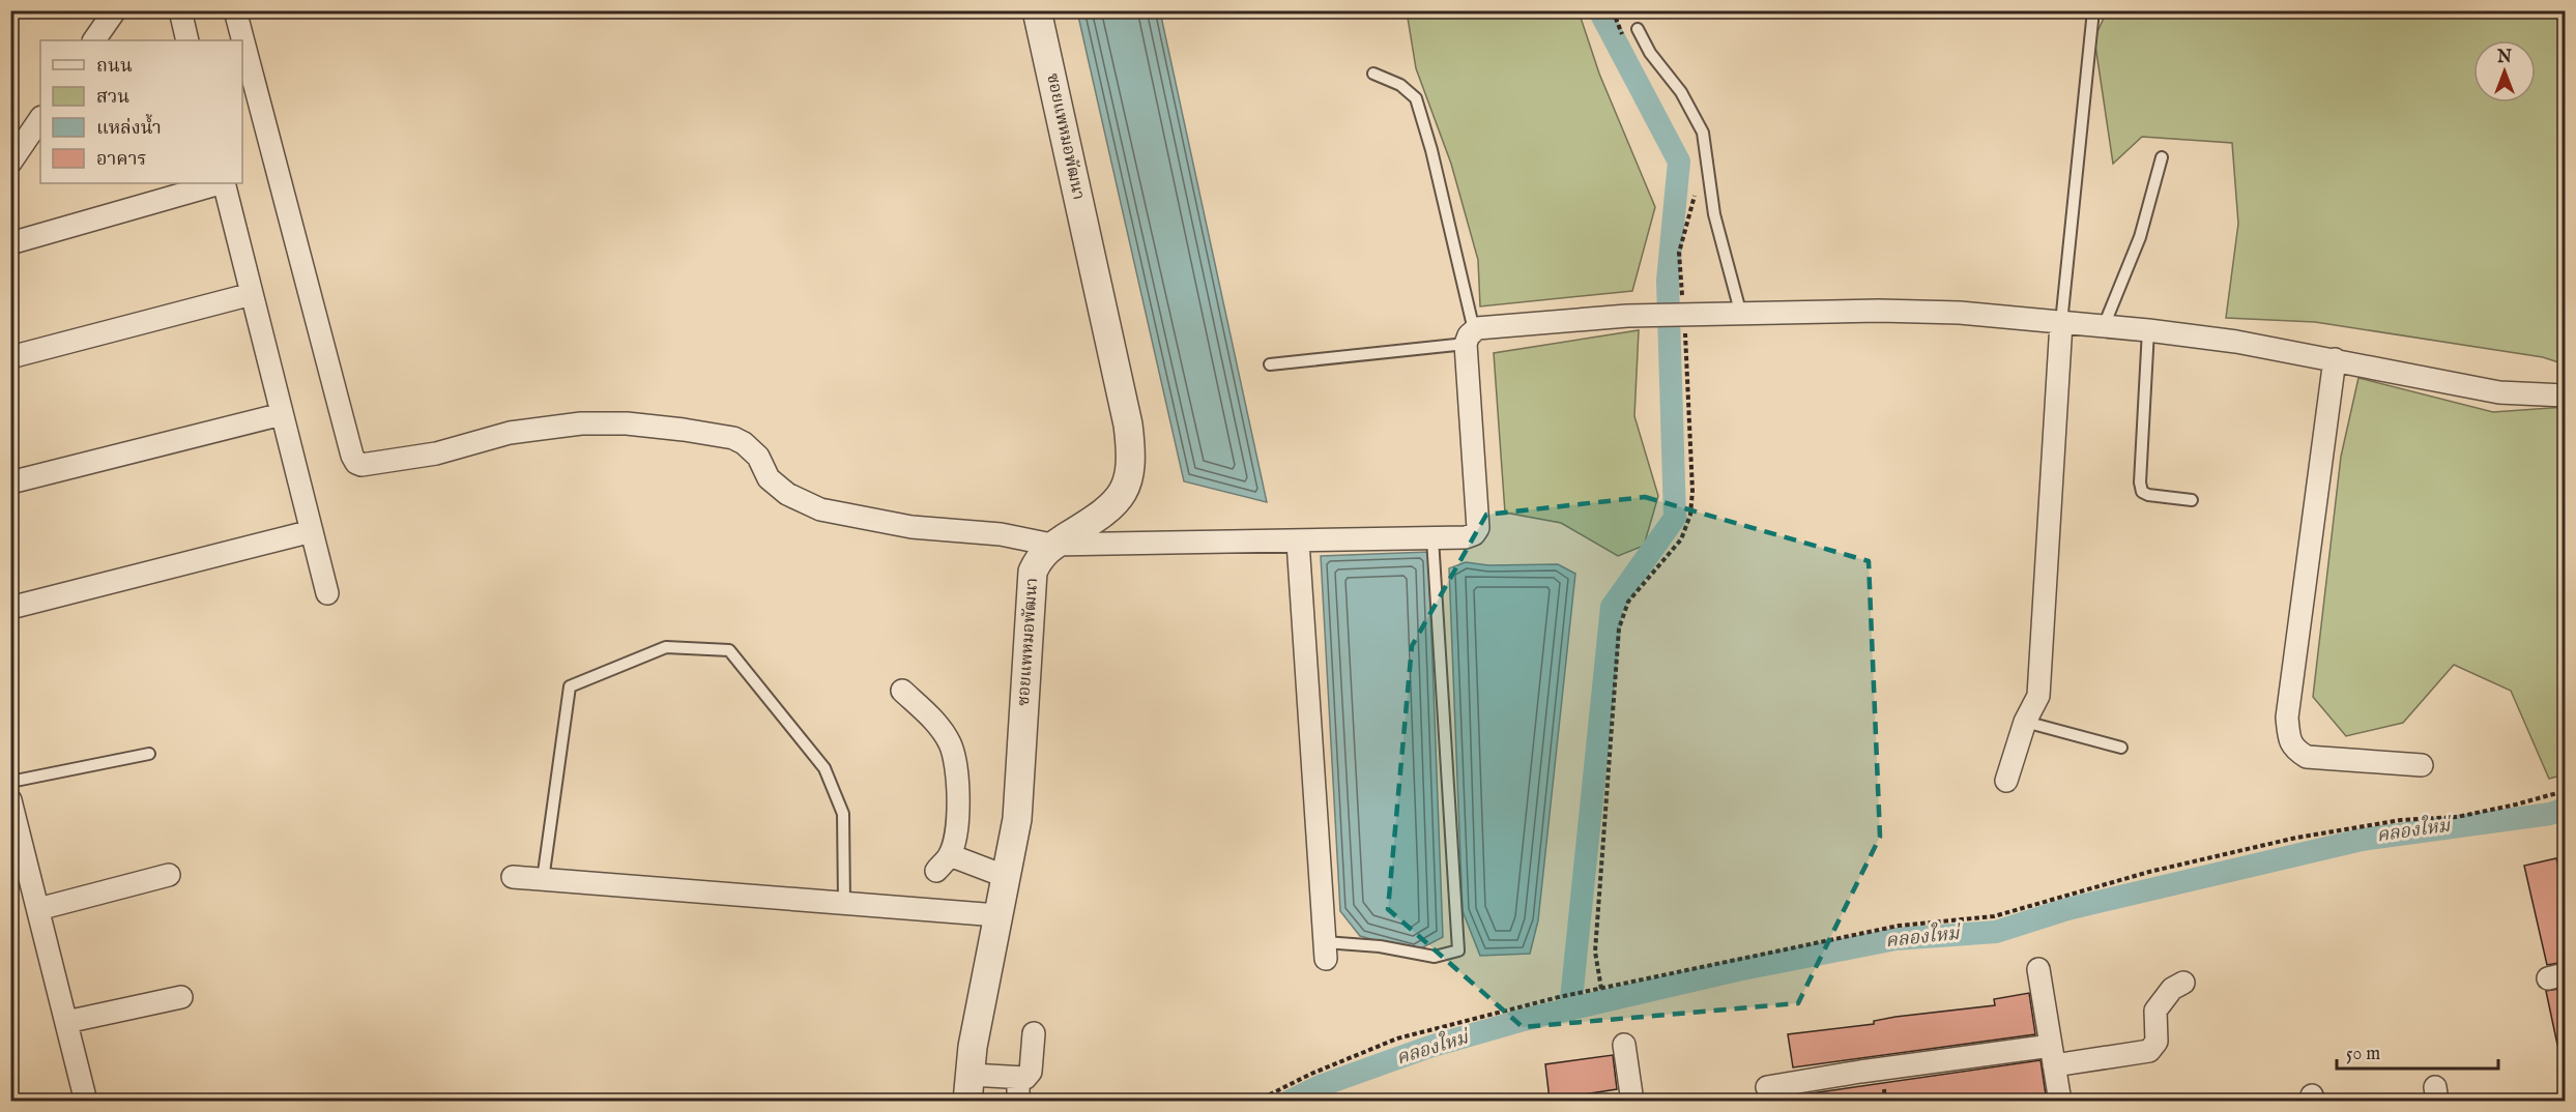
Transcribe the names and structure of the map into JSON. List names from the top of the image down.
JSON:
{
  "streets": {
    "street": ["ซอยแพหมอพัฒนา"]
  },
  "water": ["คลองใหม่"],
  "legend": [
    "ถนน",
    "สวน",
    "แหล่งน้ำ",
    "อาคาร"
  ],
  "scale_bar": "50 m",
  "north": "top"
}
